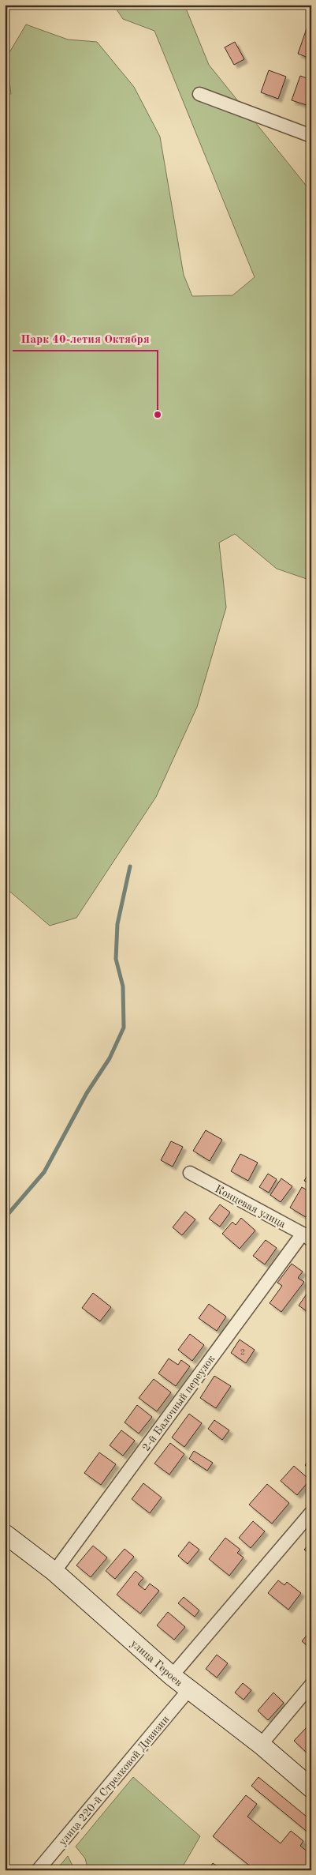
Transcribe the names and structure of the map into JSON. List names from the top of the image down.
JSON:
{
  "streets": {
    "street": [
      "Концевая улица",
      "2-й Балочный переулок",
      "улица Героев",
      "улица 220-й Стрелковой Дивизии"
    ]
  },
  "crossings": [
    ["Концевая улица", "2-й Балочный переулок"],
    ["2-й Балочный переулок", "улица Героев"],
    ["улица Героев", "улица 220-й Стрелковой Дивизии"]
  ],
  "places": ["Парк 40-летия Октября"],
  "house_numbers": ["2"]
}
